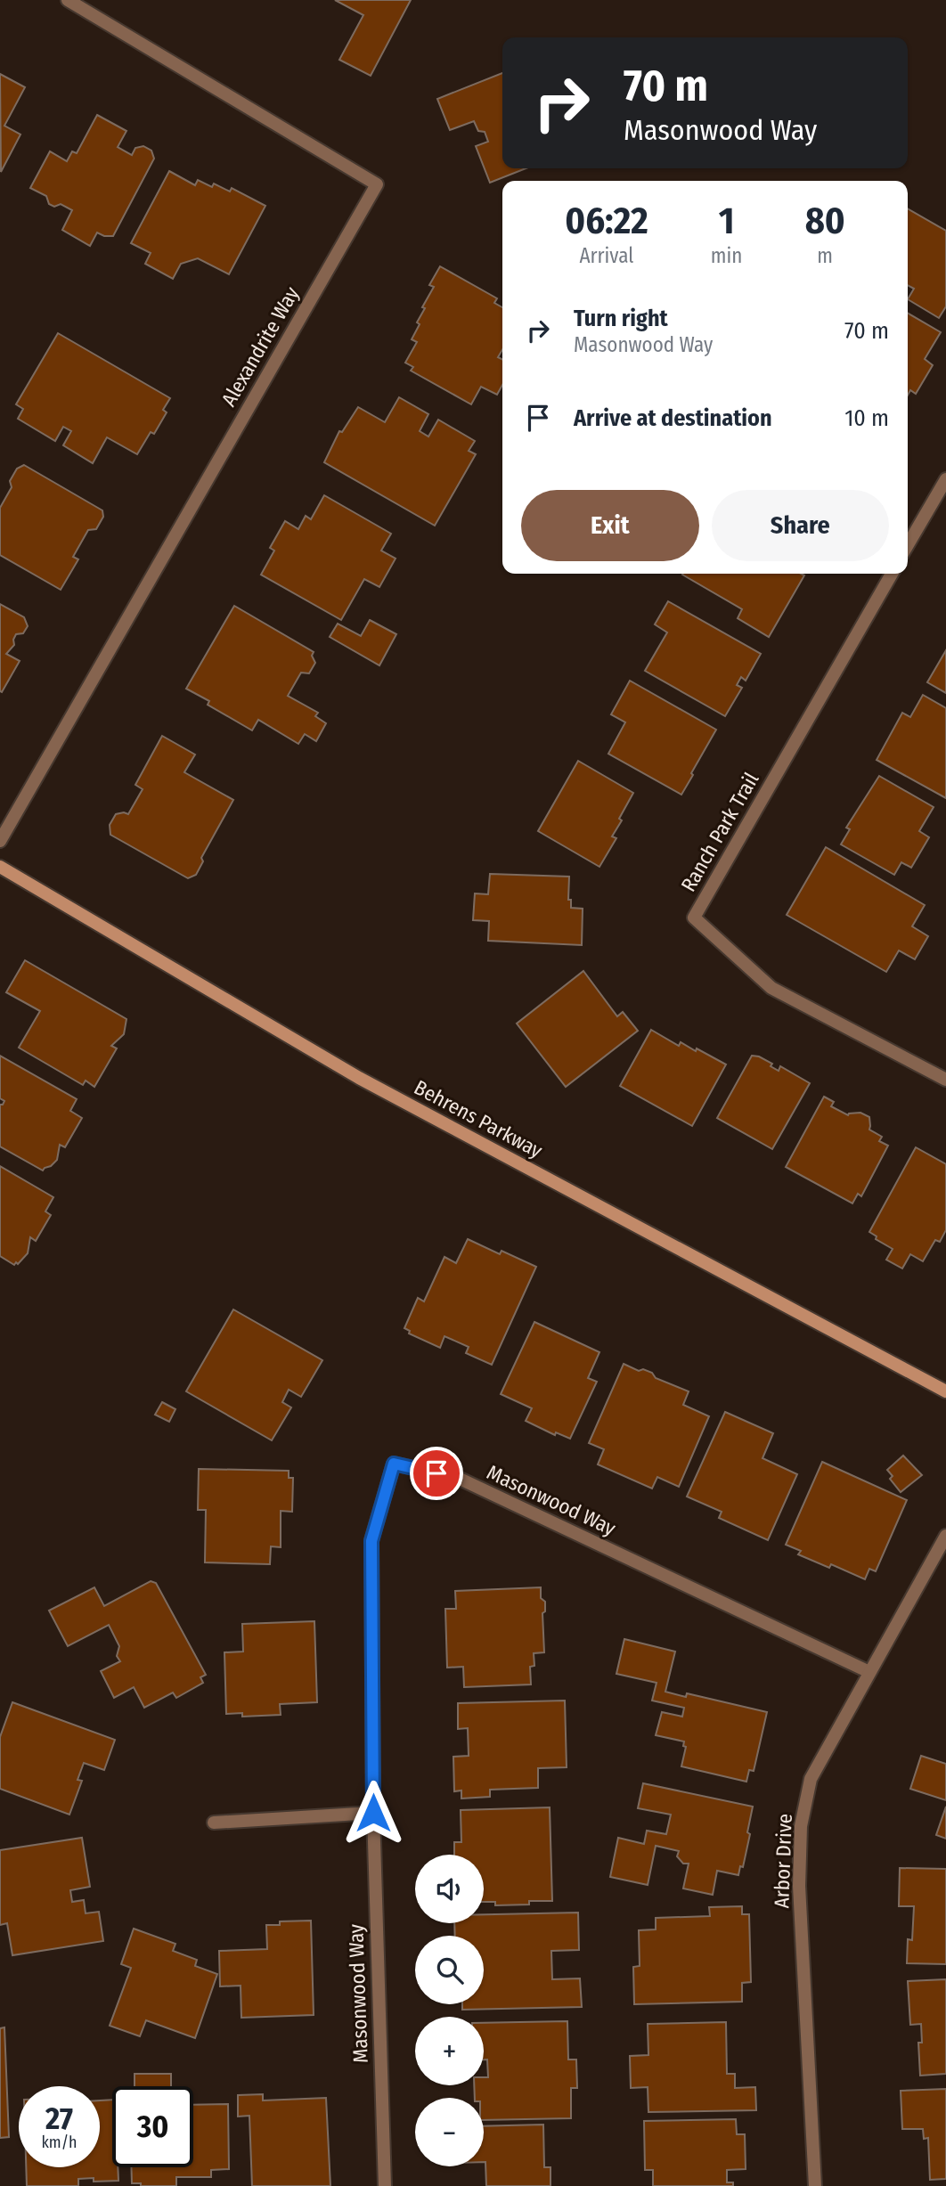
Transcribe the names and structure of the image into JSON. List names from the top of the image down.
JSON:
{
  "streets": {
    "street": [
      "Alexandrite Way",
      "Ranch Park Trail",
      "Behrens Parkway",
      "Masonwood Way",
      "Arbor Drive"
    ]
  },
  "crossings": [
    ["Masonwood Way", "Arbor Drive"]
  ],
  "page": {
    "turn": ["70 m", "Masonwood Way"],
    "eta": [
      "06:22",
      "Arrival",
      "1",
      "min",
      "80",
      "m"
    ],
    "list": [
      {
        "name": "Turn right",
        "note": "Masonwood Way",
        "value": "70 m"
      },
      {
        "name": "Arrive at destination",
        "value": "10 m"
      }
    ],
    "buttons": ["Exit", "Share"],
    "map_buttons": ["+", "−"],
    "speed": "27 km/h",
    "limit": "30"
  }
}
